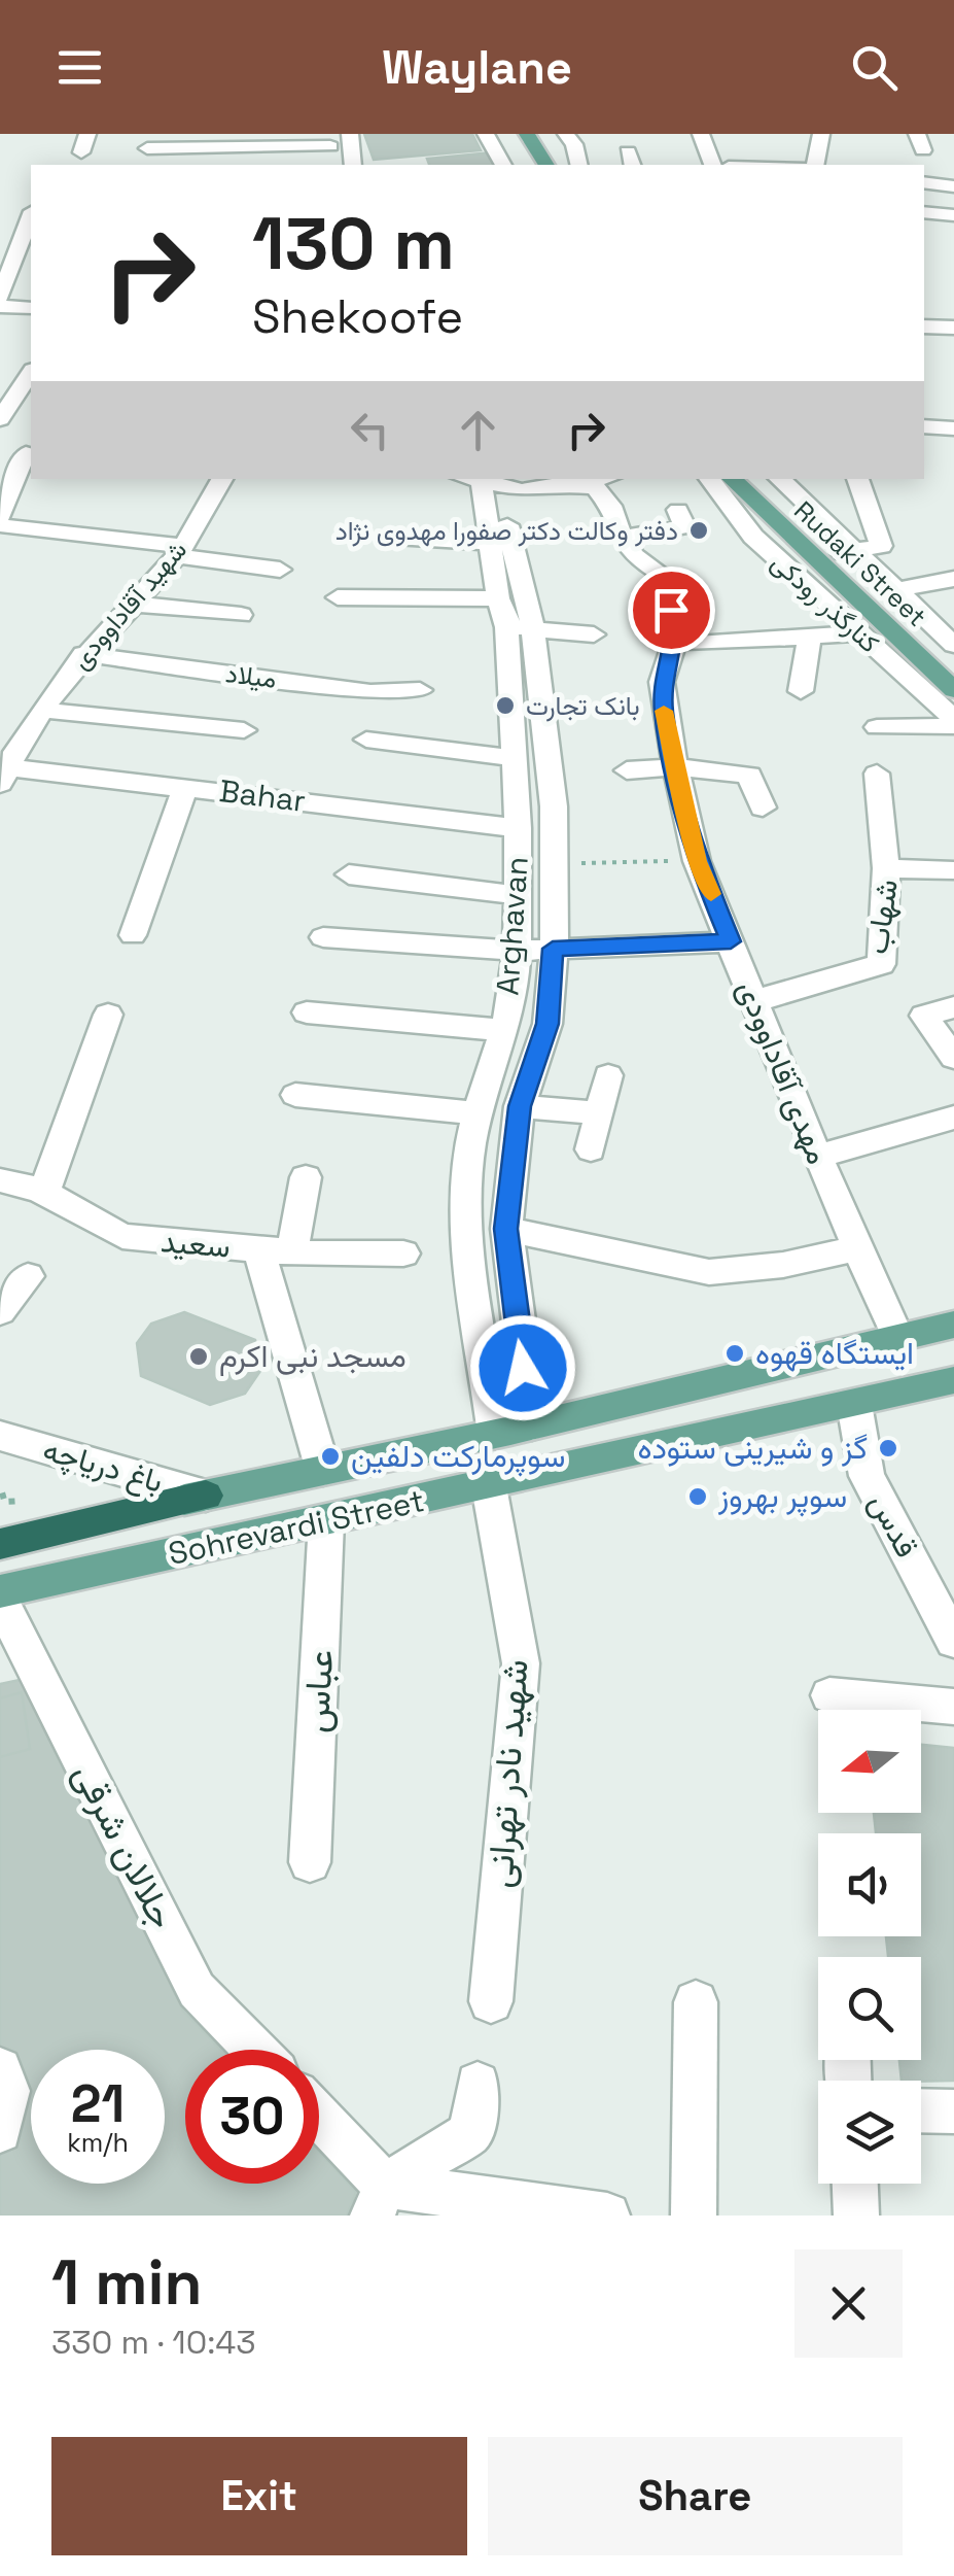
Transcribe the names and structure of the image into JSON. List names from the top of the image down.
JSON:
{
  "streets": {
    "main road": ["Rudaki Street", "Sohrevardi Street"],
    "street": [
      "کنارگذر رودکی",
      "شهید آقاداوودی",
      "میلاد",
      "Bahar",
      "شهاب",
      "Arghavan",
      "مهدی آقاداوودی",
      "سعید",
      "باغ دریاچه",
      "قدس",
      "عباس",
      "شهید نادر تهرانی",
      "جلالان شرقی"
    ]
  },
  "crossings": [
    ["شهید آقاداوودی", "میلاد"],
    ["شهید آقاداوودی", "Bahar"],
    ["Bahar", "Arghavan"],
    ["شهاب", "مهدی آقاداوودی"],
    ["Arghavan", "Sohrevardi Street"],
    ["مهدی آقاداوودی", "Sohrevardi Street"],
    ["باغ دریاچه", "Sohrevardi Street"],
    ["قدس", "Sohrevardi Street"],
    ["Sohrevardi Street", "عباس"],
    ["Sohrevardi Street", "شهید نادر تهرانی"],
    ["Sohrevardi Street", "جلالان شرقی"]
  ],
  "places": [
    "دفتر وکالت دکتر صفورا مهدوی نژاد",
    "بانک تجارت",
    "ایستگاه قهوه",
    "مسجد نبی اکرم",
    "گز و شیرینی ستوده",
    "سوپرمارکت دلفین",
    "سوپر بهروز"
  ],
  "north": "left",
  "page": {
    "header": "Waylane",
    "turn": ["130 m", "Shekoofe"],
    "speed": "21 km/h",
    "limit": "30",
    "heading": ["1 min", "330 m · 10:43"],
    "buttons": ["Exit", "Share"]
  }
}
